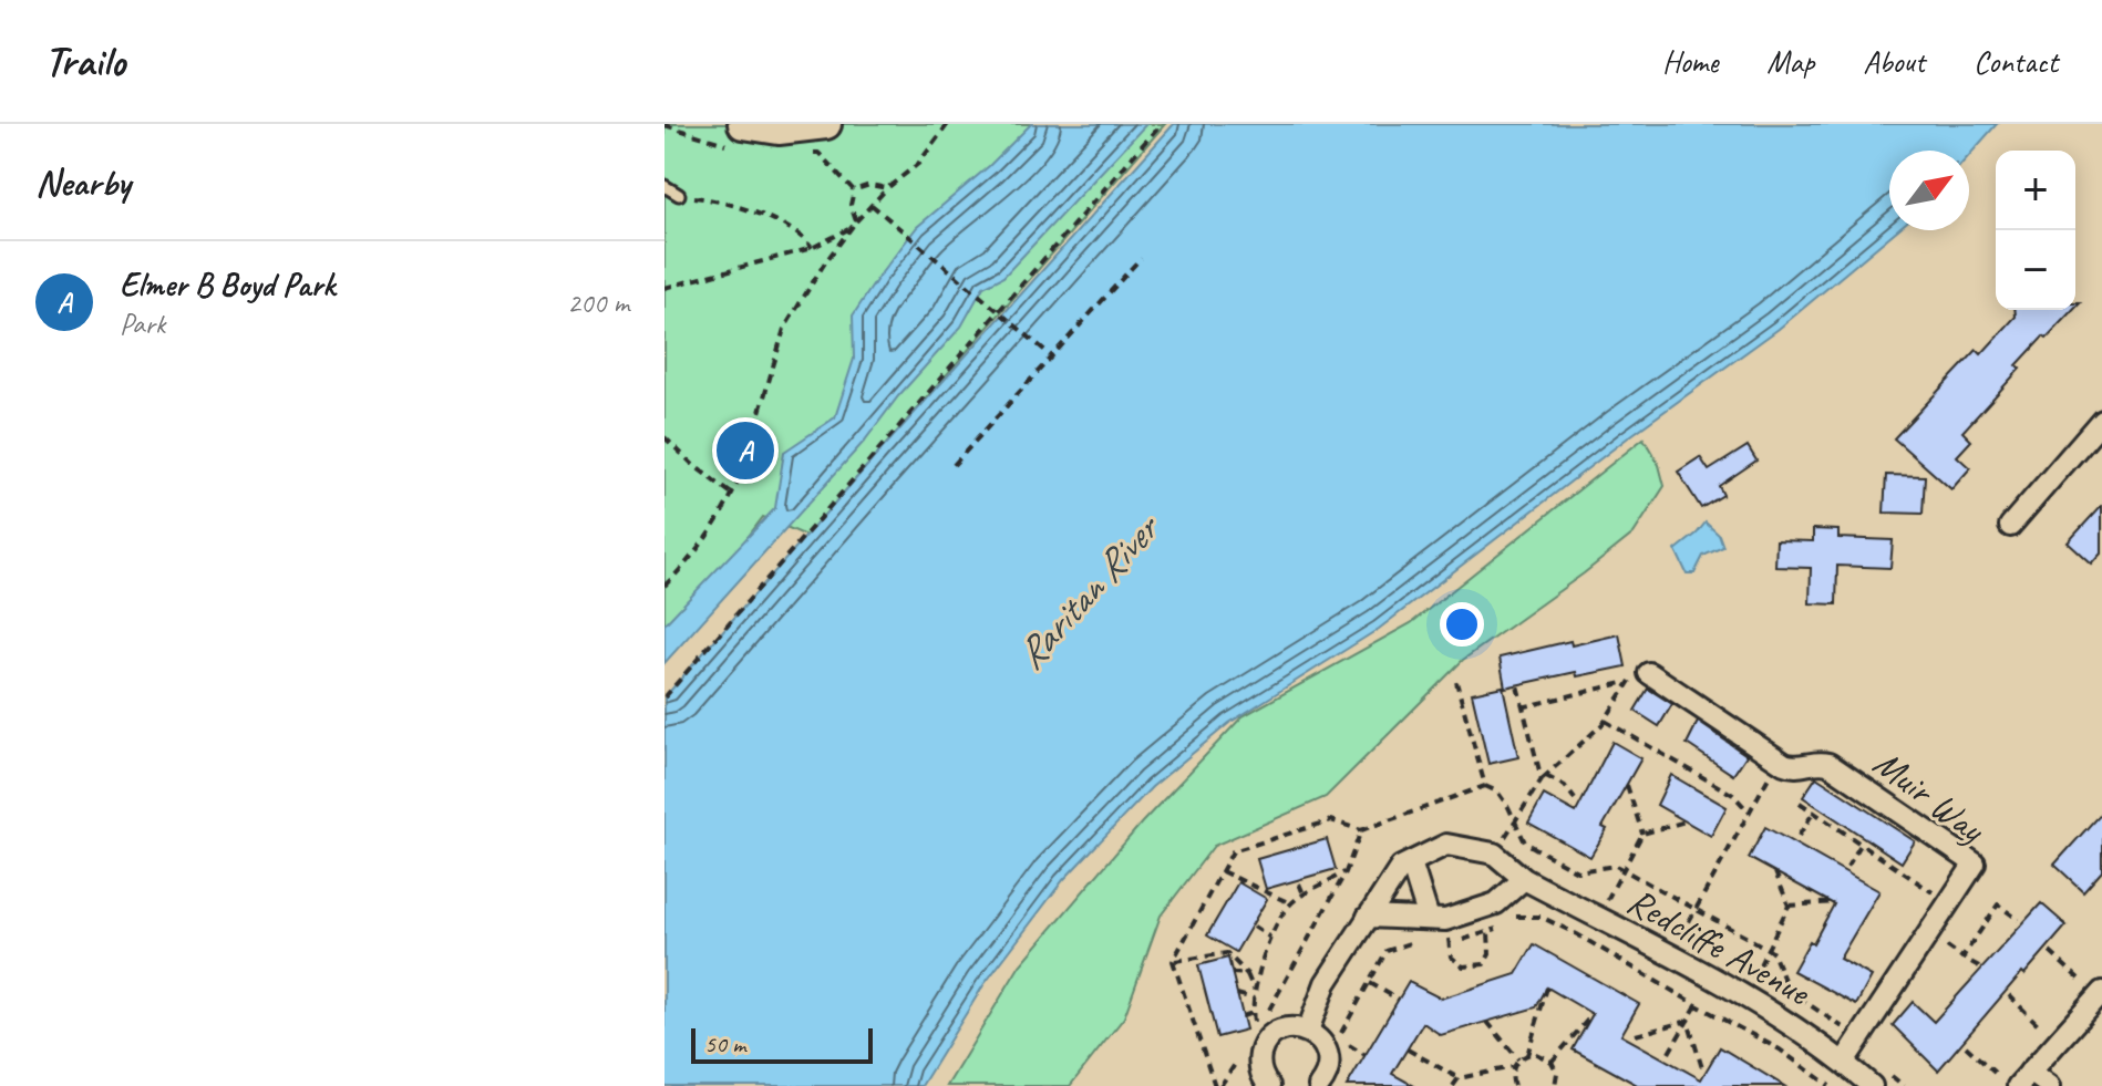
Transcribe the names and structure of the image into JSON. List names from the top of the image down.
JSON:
{
  "streets": {
    "street": ["Muir Way", "Redcliffe Avenue"]
  },
  "crossings": [
    ["Muir Way", "Redcliffe Avenue"]
  ],
  "water": ["Raritan River"],
  "scale_bar": "50 m",
  "north": "top right",
  "page": {
    "header": "Trailo",
    "nav": [
      "Home",
      "Map",
      "About",
      "Contact"
    ],
    "heading": "Nearby",
    "map_buttons": ["+", "−"],
    "list": [
      {
        "mark": "A",
        "name": "Elmer B Boyd Park",
        "note": "Park",
        "value": "200 m"
      }
    ],
    "pins": "A",
    "scale": "50 m"
  }
}
